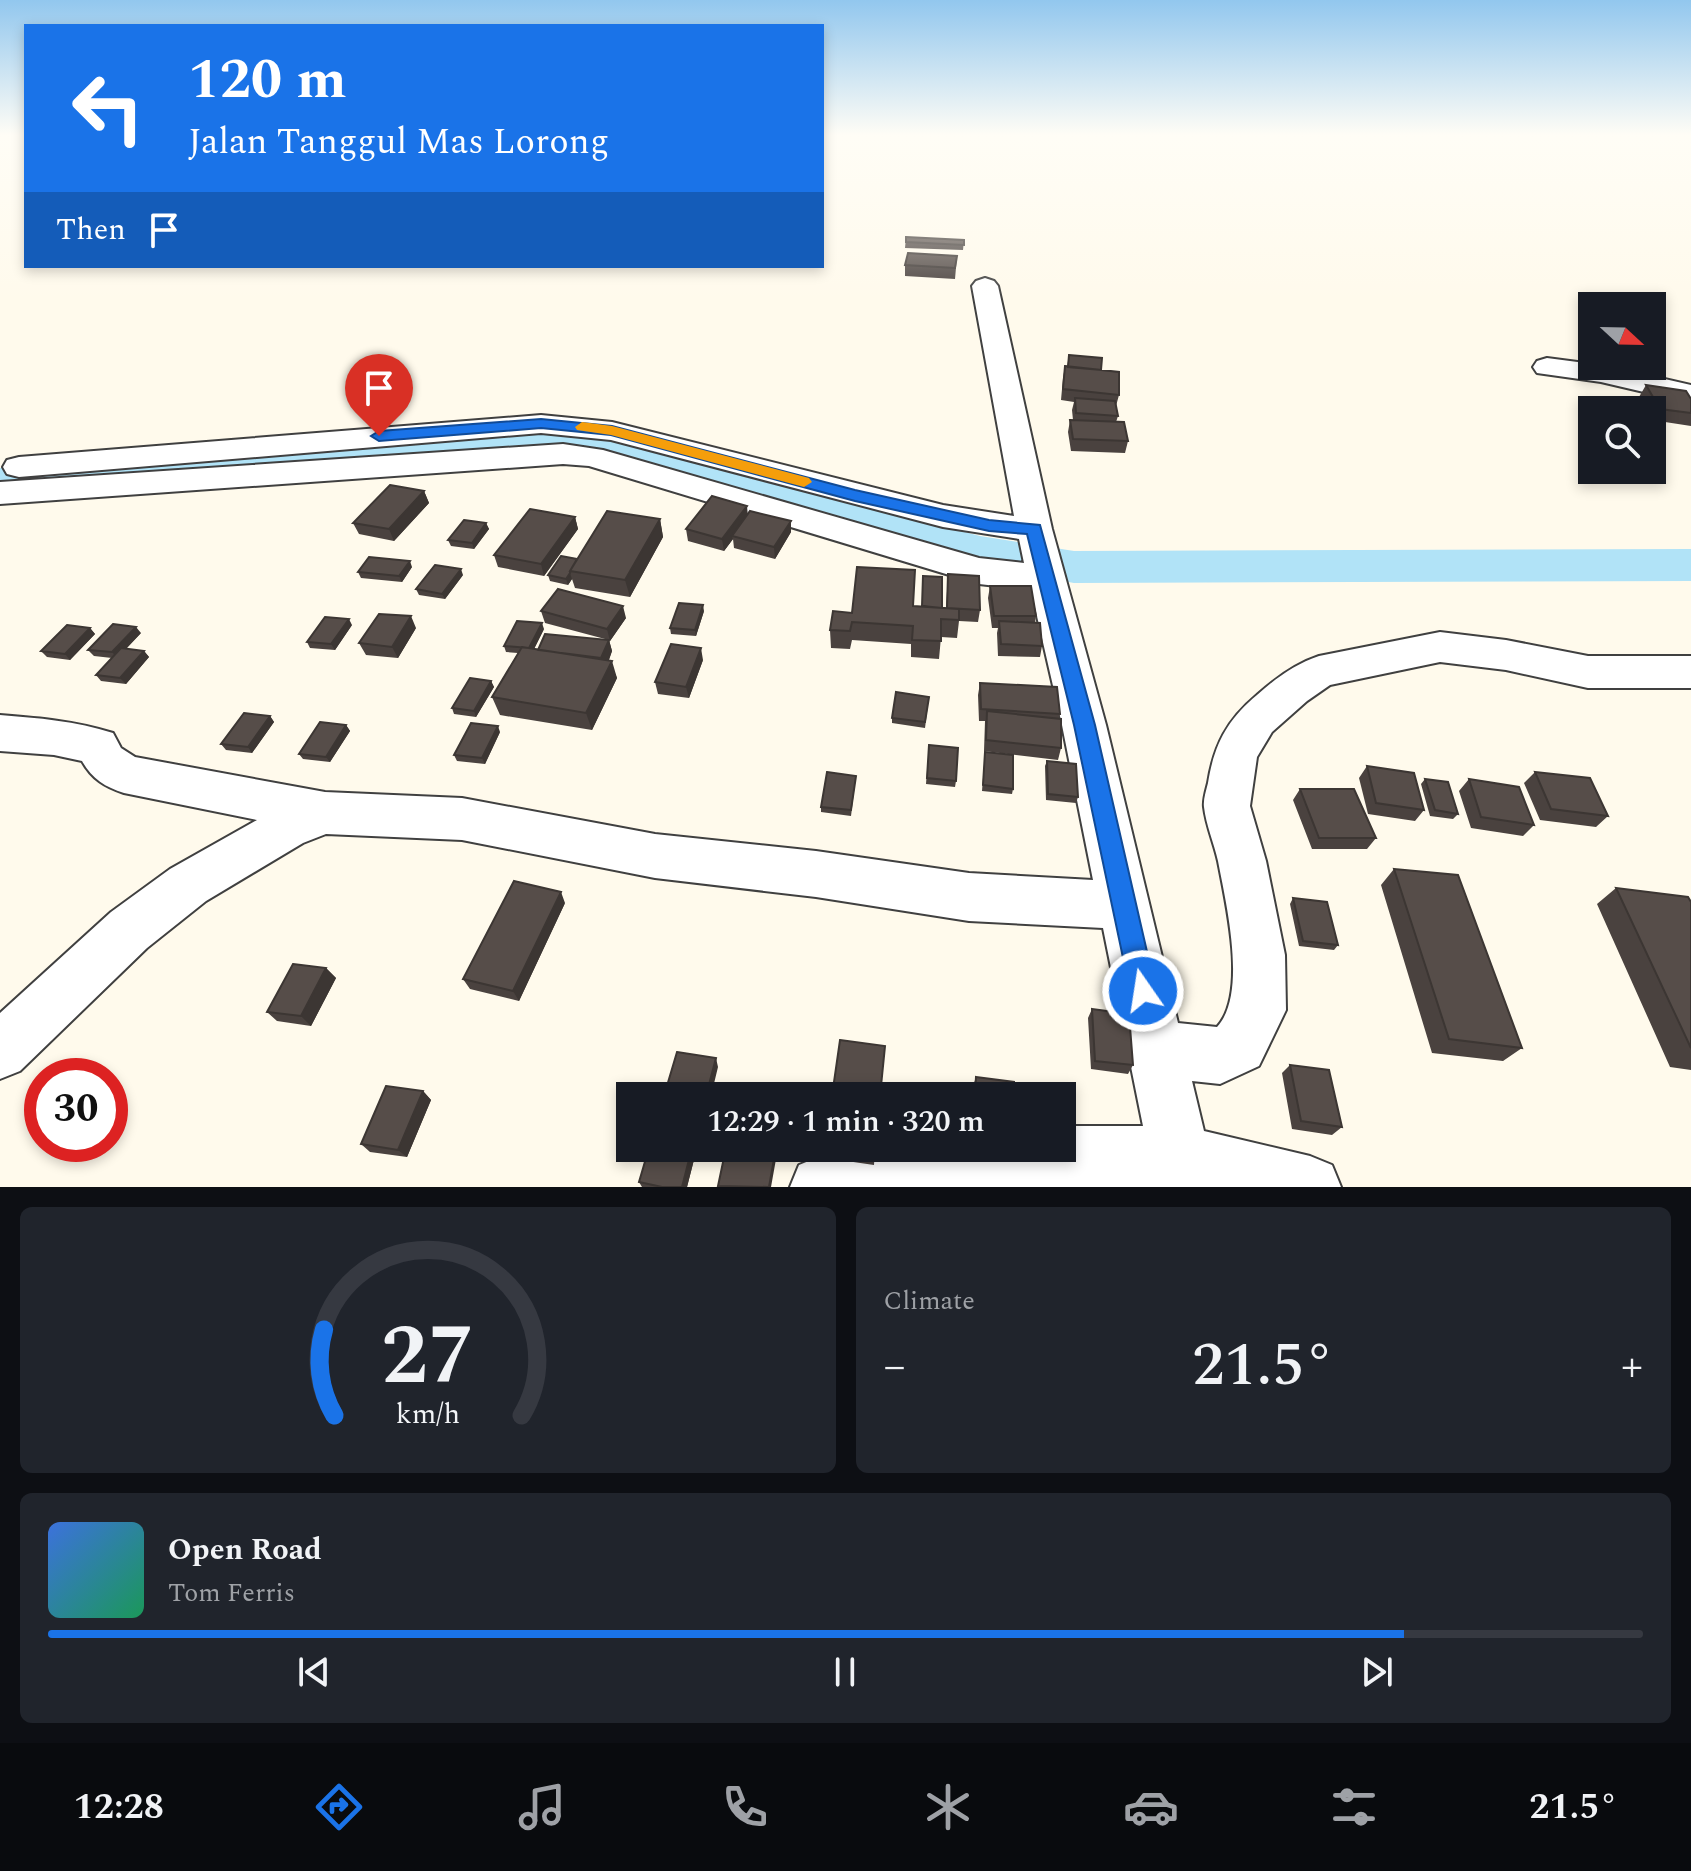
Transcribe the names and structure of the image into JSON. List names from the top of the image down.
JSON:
{
  "north": "right",
  "page": {
    "turn": ["120 m", "Jalan Tanggul Mas Lorong"],
    "then": "Then",
    "limit": "30",
    "trip": "12:29 · 1 min · 320 m",
    "tile": "Climate",
    "heat": ["−", "21.5°", "+"],
    "song": ["Open Road", "Tom Ferris"],
    "tabs": ["12:28", "21.5°"],
    "gauge": ["27", "km/h"]
  }
}
